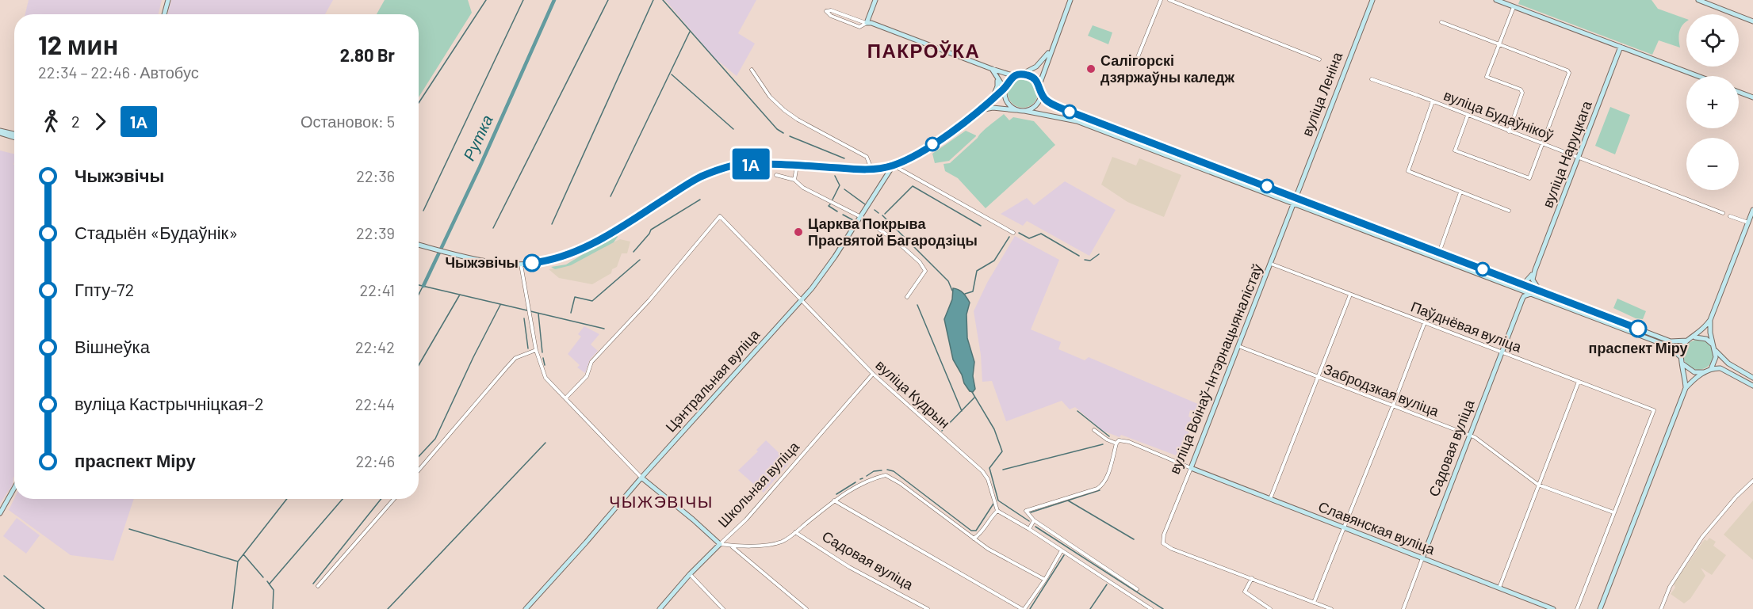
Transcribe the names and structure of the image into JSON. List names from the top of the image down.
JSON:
{
  "streets": {
    "main road": [
      "вуліца Леніна",
      "вуліца Наруцкага",
      "вуліца Воінаў-Інтэрнацыяналістаў",
      "Цэнтральная вуліца",
      "Садовая вуліца",
      "Школьная вуліца",
      "Славянская вуліца"
    ],
    "street": [
      "вуліца Будаўнікоў",
      "Паўднёвая вуліца",
      "Забродзкая вуліца",
      "вуліца Кудрын"
    ]
  },
  "crossings": [
    ["вуліца Леніна", "вуліца Воінаў-Інтэрнацыяналістаў"],
    ["вуліца Будаўнікоў", "вуліца Наруцкага"],
    ["Паўднёвая вуліца", "вуліца Воінаў-Інтэрнацыяналістаў"],
    ["Паўднёвая вуліца", "Забродзкая вуліца"],
    ["Паўднёвая вуліца", "Садовая вуліца"],
    ["вуліца Воінаў-Інтэрнацыяналістаў", "Забродзкая вуліца"],
    ["вуліца Воінаў-Інтэрнацыяналістаў", "Славянская вуліца"],
    ["Цэнтральная вуліца", "вуліца Кудрын"],
    ["Забродзкая вуліца", "Садовая вуліца"],
    ["вуліца Кудрын", "Школьная вуліца"],
    ["Садовая вуліца", "Славянская вуліца"]
  ],
  "districts": ["ПАКРОЎКА", "ЧЫЖЭВІЧЫ"],
  "water": ["Рутка"],
  "places": [
    "Салігорскі дзяржаўны каледж",
    "Царква Покрыва Прасвятой Багародзіцы",
    "Чыжэвічы",
    "праспект Міру"
  ],
  "lines": ["bus line 1А"],
  "page": {
    "on_map": "1А",
    "map_buttons": ["+", "−"],
    "heading": ["12 мин", "22:34 – 22:46 · Автобус", "2.80 Br"],
    "legs": ["2", "1А", "Остановок: 5"],
    "list": [
      {
        "name": "Чыжэвічы",
        "value": "22:36"
      },
      {
        "name": "Стадыён «Будаўнік»",
        "value": "22:39"
      },
      {
        "name": "Гпту-72",
        "value": "22:41"
      },
      {
        "name": "Вішнеўка",
        "value": "22:42"
      },
      {
        "name": "вуліца Кастрычніцкая-2",
        "value": "22:44"
      },
      {
        "name": "праспект Міру",
        "value": "22:46"
      }
    ]
  }
}
